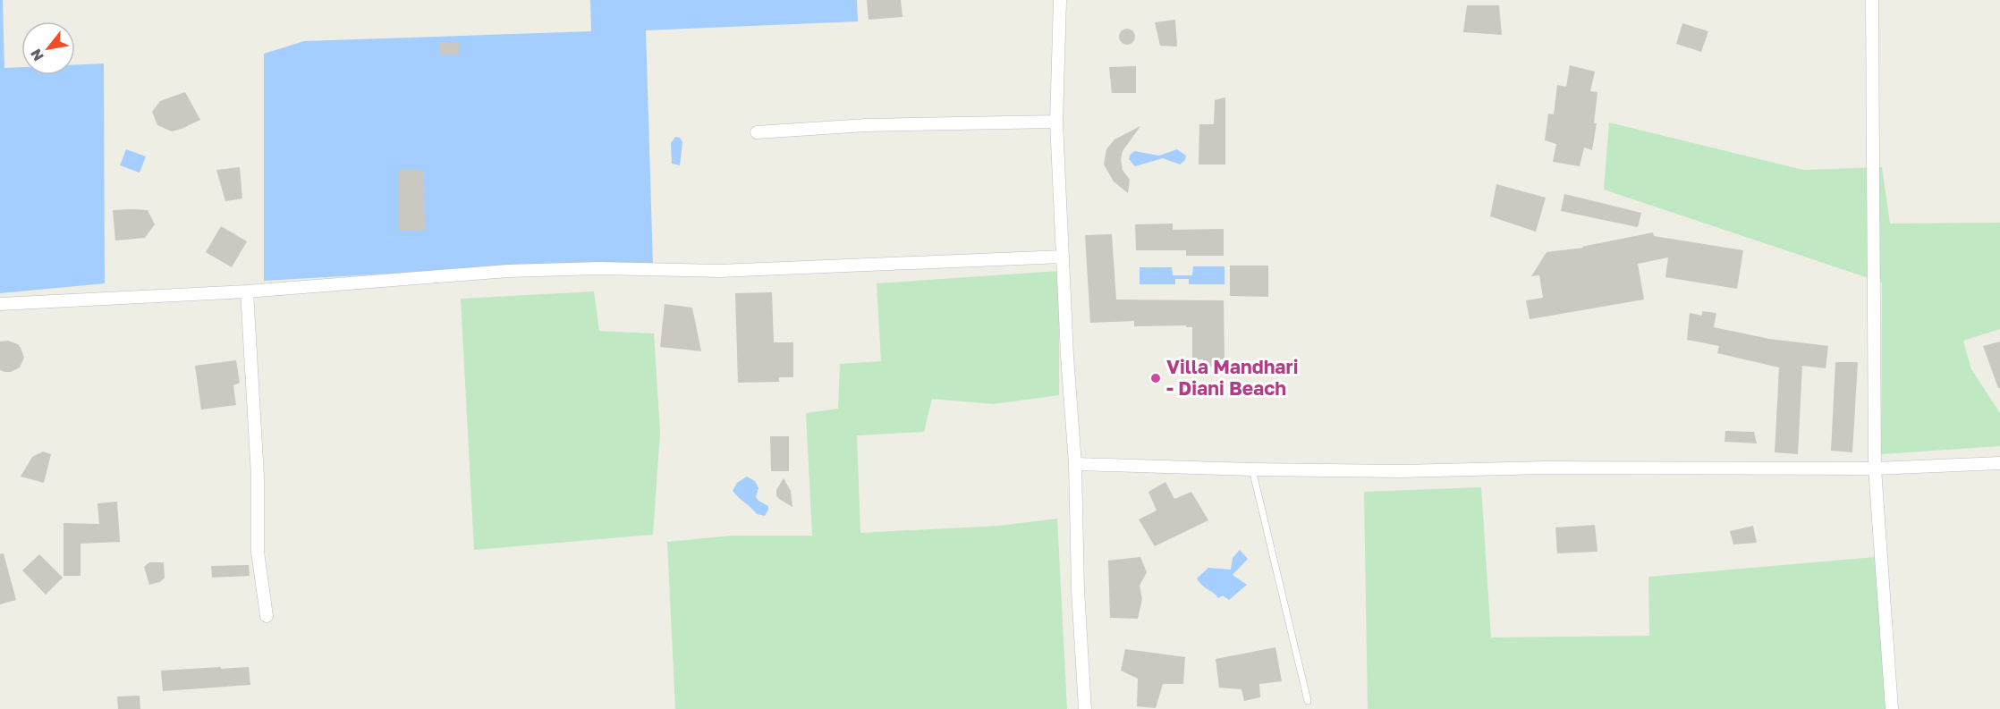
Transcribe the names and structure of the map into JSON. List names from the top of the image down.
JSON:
{
  "places": ["Villa Mandhari - Diani Beach"],
  "north": "bottom left"
}
